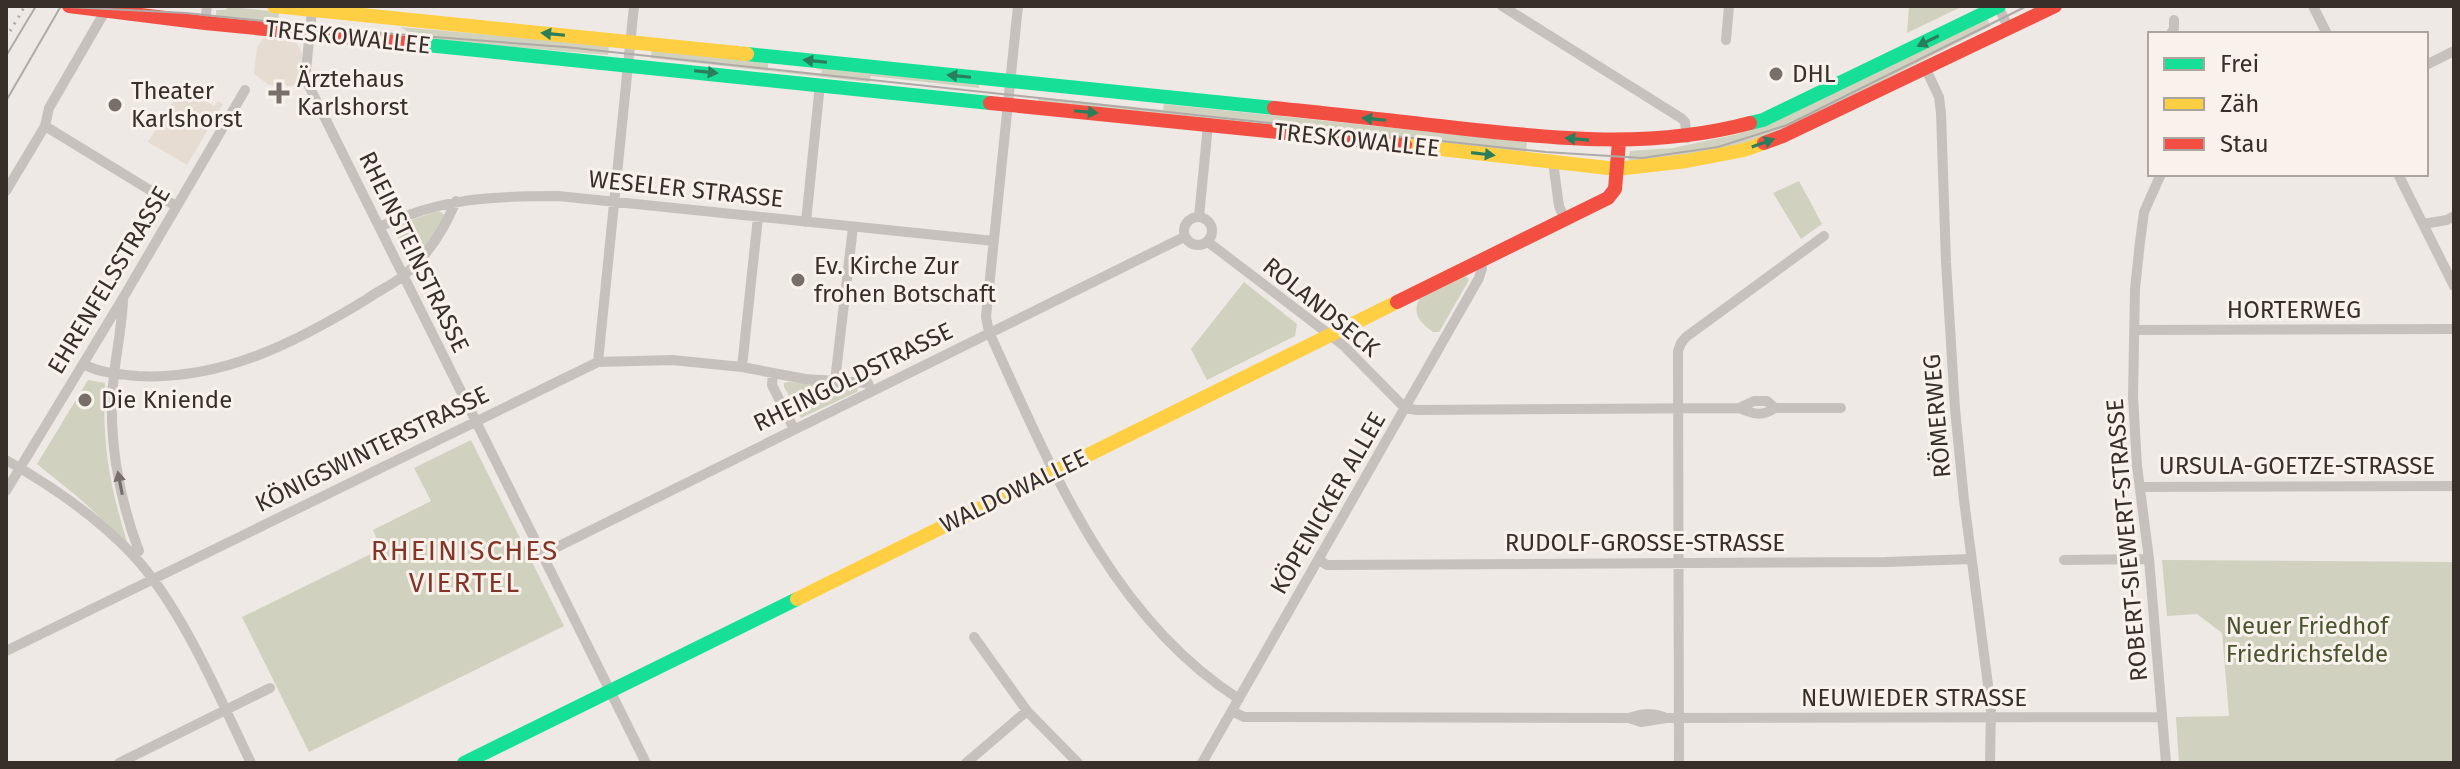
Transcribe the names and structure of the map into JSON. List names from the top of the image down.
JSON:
{
  "streets": {
    "main road": ["TRESKOWALLEE", "WALDOWALLEE"],
    "street": [
      "WESELER STRASSE",
      "RHEINSTEINSTRASSE",
      "EHRENFELSSTRASSE",
      "ROLANDSECK",
      "HORTERWEG",
      "RHEINGOLDSTRASSE",
      "RÖMERWEG",
      "KÖNIGSWINTERSTRASSE",
      "URSULA-GOETZE-STRASSE",
      "KÖPENICKER ALLEE",
      "ROBERT-SIEWERT-STRASSE",
      "RUDOLF-GROSSE-STRASSE",
      "NEUWIEDER STRASSE"
    ]
  },
  "crossings": [
    ["TRESKOWALLEE", "RHEINSTEINSTRASSE"],
    ["TRESKOWALLEE", "RÖMERWEG"],
    ["TRESKOWALLEE", "WALDOWALLEE"],
    ["WESELER STRASSE", "RHEINSTEINSTRASSE"],
    ["RHEINSTEINSTRASSE", "RHEINGOLDSTRASSE"],
    ["RHEINSTEINSTRASSE", "KÖNIGSWINTERSTRASSE"],
    ["RHEINSTEINSTRASSE", "WALDOWALLEE"],
    ["ROLANDSECK", "RHEINGOLDSTRASSE"],
    ["ROLANDSECK", "WALDOWALLEE"],
    ["ROLANDSECK", "KÖPENICKER ALLEE"],
    ["HORTERWEG", "ROBERT-SIEWERT-STRASSE"],
    ["RHEINGOLDSTRASSE", "KÖNIGSWINTERSTRASSE"],
    ["RÖMERWEG", "RUDOLF-GROSSE-STRASSE"],
    ["RÖMERWEG", "NEUWIEDER STRASSE"],
    ["URSULA-GOETZE-STRASSE", "ROBERT-SIEWERT-STRASSE"],
    ["WALDOWALLEE", "KÖPENICKER ALLEE"],
    ["KÖPENICKER ALLEE", "RUDOLF-GROSSE-STRASSE"],
    ["KÖPENICKER ALLEE", "NEUWIEDER STRASSE"],
    ["ROBERT-SIEWERT-STRASSE", "NEUWIEDER STRASSE"]
  ],
  "districts": ["RHEINISCHES VIERTEL"],
  "parks": ["Neuer Friedhof Friedrichsfelde"],
  "places": {
    "other": [
      "DHL",
      "Theater Karlshorst",
      "Ev. Kirche Zur frohen Botschaft",
      "Die Kniende"
    ],
    "health": ["Ärztehaus Karlshorst"]
  },
  "legend": ["Frei", "Zäh", "Stau"]
}
